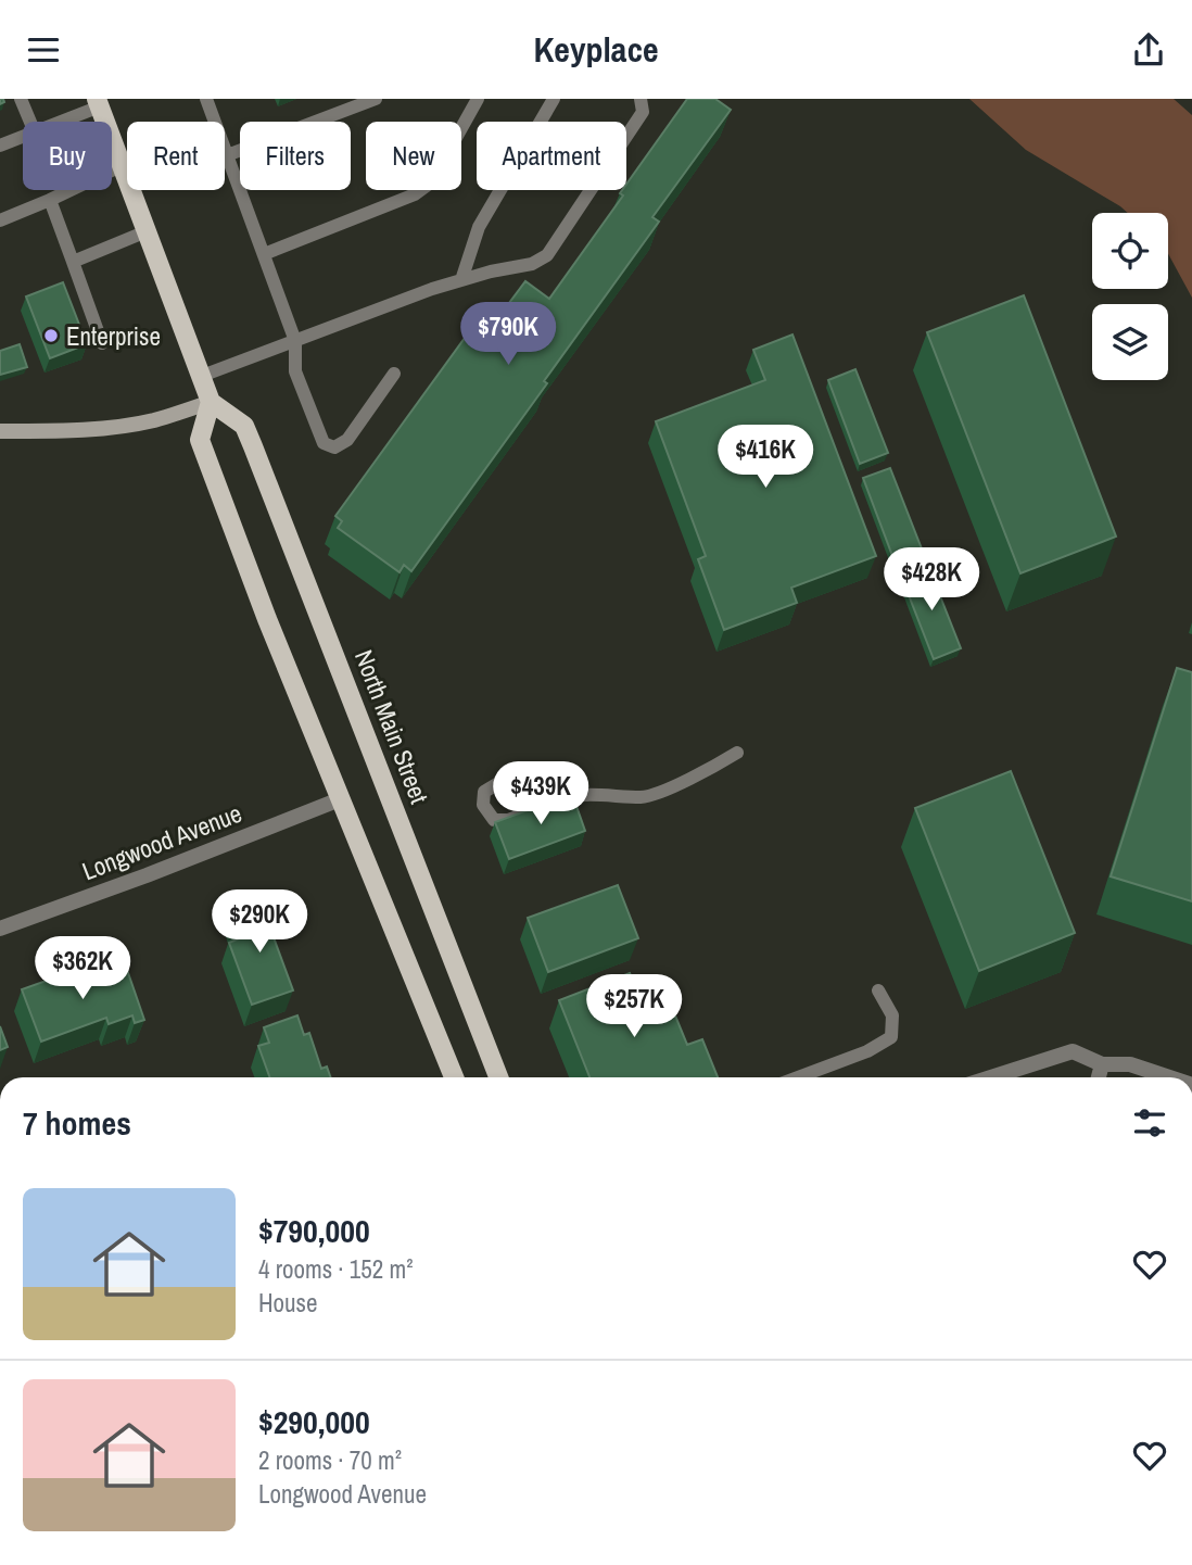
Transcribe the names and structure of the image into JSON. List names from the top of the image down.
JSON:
{
  "streets": {
    "main road": ["North Main Street"],
    "street": ["Longwood Avenue"]
  },
  "places": ["Enterprise"],
  "page": {
    "header": "Keyplace",
    "chip": [
      "Buy",
      "Rent",
      "Filters",
      "New",
      "Apartment"
    ],
    "price": [
      "$790K",
      "$416K",
      "$428K",
      "$439K",
      "$290K",
      "$362K",
      "$257K"
    ],
    "heading": "7 homes",
    "list": [
      {
        "name": "$790,000",
        "note": "4 rooms · 152 m² · House"
      },
      {
        "name": "$290,000",
        "note": "2 rooms · 70 m² · Longwood Avenue"
      }
    ]
  }
}
